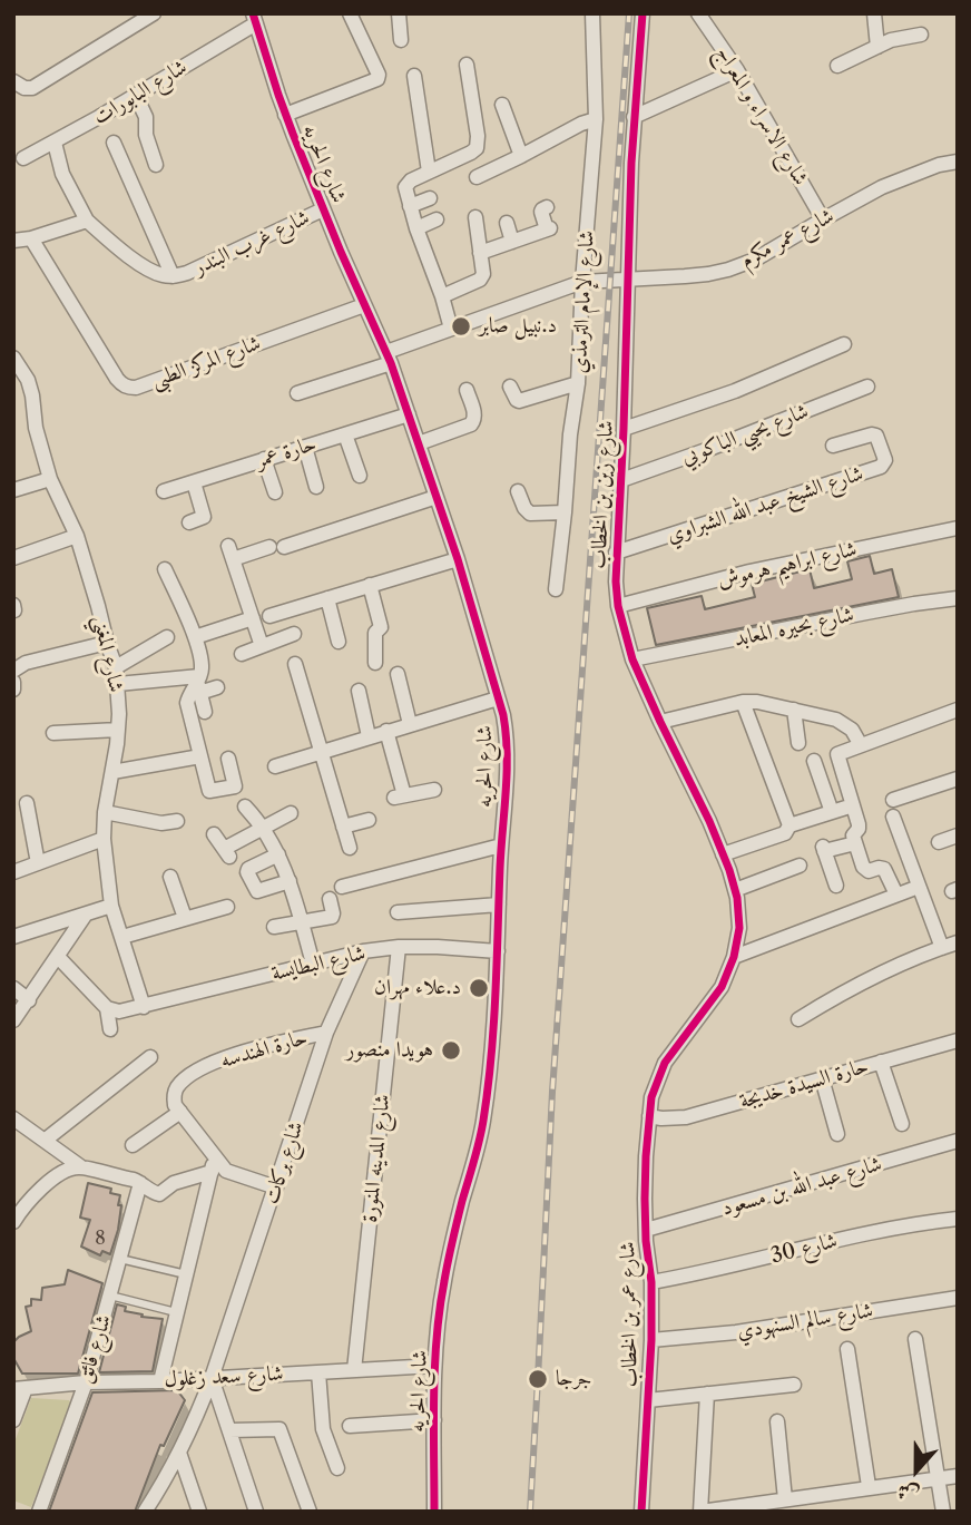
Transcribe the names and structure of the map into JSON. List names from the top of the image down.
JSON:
{
  "streets": {
    "street": [
      "شارع البابورات",
      "شارع الاسراء و المعراج",
      "شارع الحريه",
      "شارع عمر مكرم",
      "شارع غرب البندر",
      "شارع الإمام الترمذي",
      "شارع المركز الطبى",
      "شارع يحيي الباكوبي",
      "حارة عمر",
      "شارع زين بن الخطاب",
      "شارع الشيخ عبد الله الشبراوي",
      "شارع ابراهيم هرموش",
      "شارع بحيره المعابد",
      "شارع المغني",
      "شارع البطايسة",
      "حارة الهندسه",
      "حارة السيدة خديجة",
      "شارع المدينه المنورة",
      "شارع بركات",
      "شارع عبد الله بن مسعود",
      "شارع 30",
      "شارع عمر بن الخطاب",
      "شارع سالم السنهودي",
      "شارع فائق",
      "شارع سعد زغلول"
    ]
  },
  "crossings": [
    ["شارع البابورات", "شارع الحريه"],
    ["شارع الاسراء و المعراج", "شارع عمر مكرم"],
    ["شارع الحريه", "شارع عمر مكرم"],
    ["شارع الحريه", "شارع غرب البندر"],
    ["شارع الحريه", "شارع المركز الطبى"],
    ["شارع الحريه", "حارة عمر"],
    ["شارع الحريه", "شارع البطايسة"],
    ["شارع الحريه", "شارع سعد زغلول"],
    ["شارع عمر مكرم", "شارع الإمام الترمذي"],
    ["شارع عمر مكرم", "شارع زين بن الخطاب"],
    ["شارع يحيي الباكوبي", "شارع زين بن الخطاب"],
    ["شارع زين بن الخطاب", "شارع الشيخ عبد الله الشبراوي"],
    ["شارع زين بن الخطاب", "شارع ابراهيم هرموش"],
    ["شارع زين بن الخطاب", "شارع بحيره المعابد"],
    ["شارع زين بن الخطاب", "حارة السيدة خديجة"],
    ["شارع زين بن الخطاب", "شارع عمر بن الخطاب"],
    ["شارع المغني", "شارع البطايسة"],
    ["شارع البطايسة", "شارع المدينه المنورة"],
    ["شارع البطايسة", "شارع بركات"],
    ["حارة الهندسه", "شارع بركات"],
    ["حارة السيدة خديجة", "شارع عمر بن الخطاب"],
    ["شارع المدينه المنورة", "شارع سعد زغلول"],
    ["شارع بركات", "شارع سعد زغلول"],
    ["شارع عبد الله بن مسعود", "شارع عمر بن الخطاب"],
    ["شارع 30", "شارع عمر بن الخطاب"],
    ["شارع عمر بن الخطاب", "شارع سالم السنهودي"],
    ["شارع فائق", "شارع سعد زغلول"]
  ],
  "places": [
    "د.نبيل صابر",
    "د.علاء مهران",
    "هويدا منصور",
    "جرجا"
  ],
  "house_numbers": ["8"],
  "north": "bottom"
}
